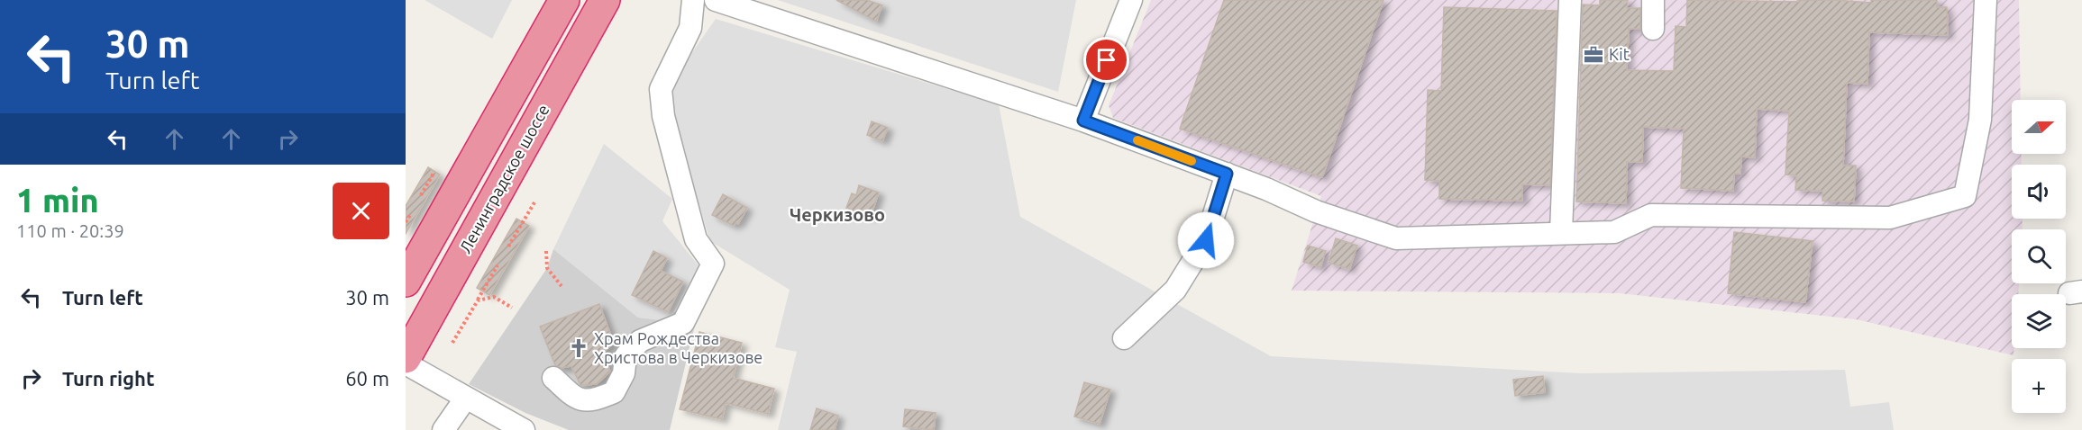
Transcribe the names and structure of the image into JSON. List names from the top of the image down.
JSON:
{
  "streets": {
    "highway": ["Ленинградское шоссе"]
  },
  "districts": ["Черкизово"],
  "places": {
    "office": ["Kit"],
    "church": ["Храм Рождества Христова в Черкизове"]
  },
  "north": "right",
  "page": {
    "turn": ["30 m", "Turn left"],
    "map_buttons": "+",
    "heading": ["1 min", "110 m · 20:39"],
    "list": [
      {
        "name": "Turn left",
        "value": "30 m"
      },
      {
        "name": "Turn right",
        "value": "60 m"
      }
    ]
  }
}
